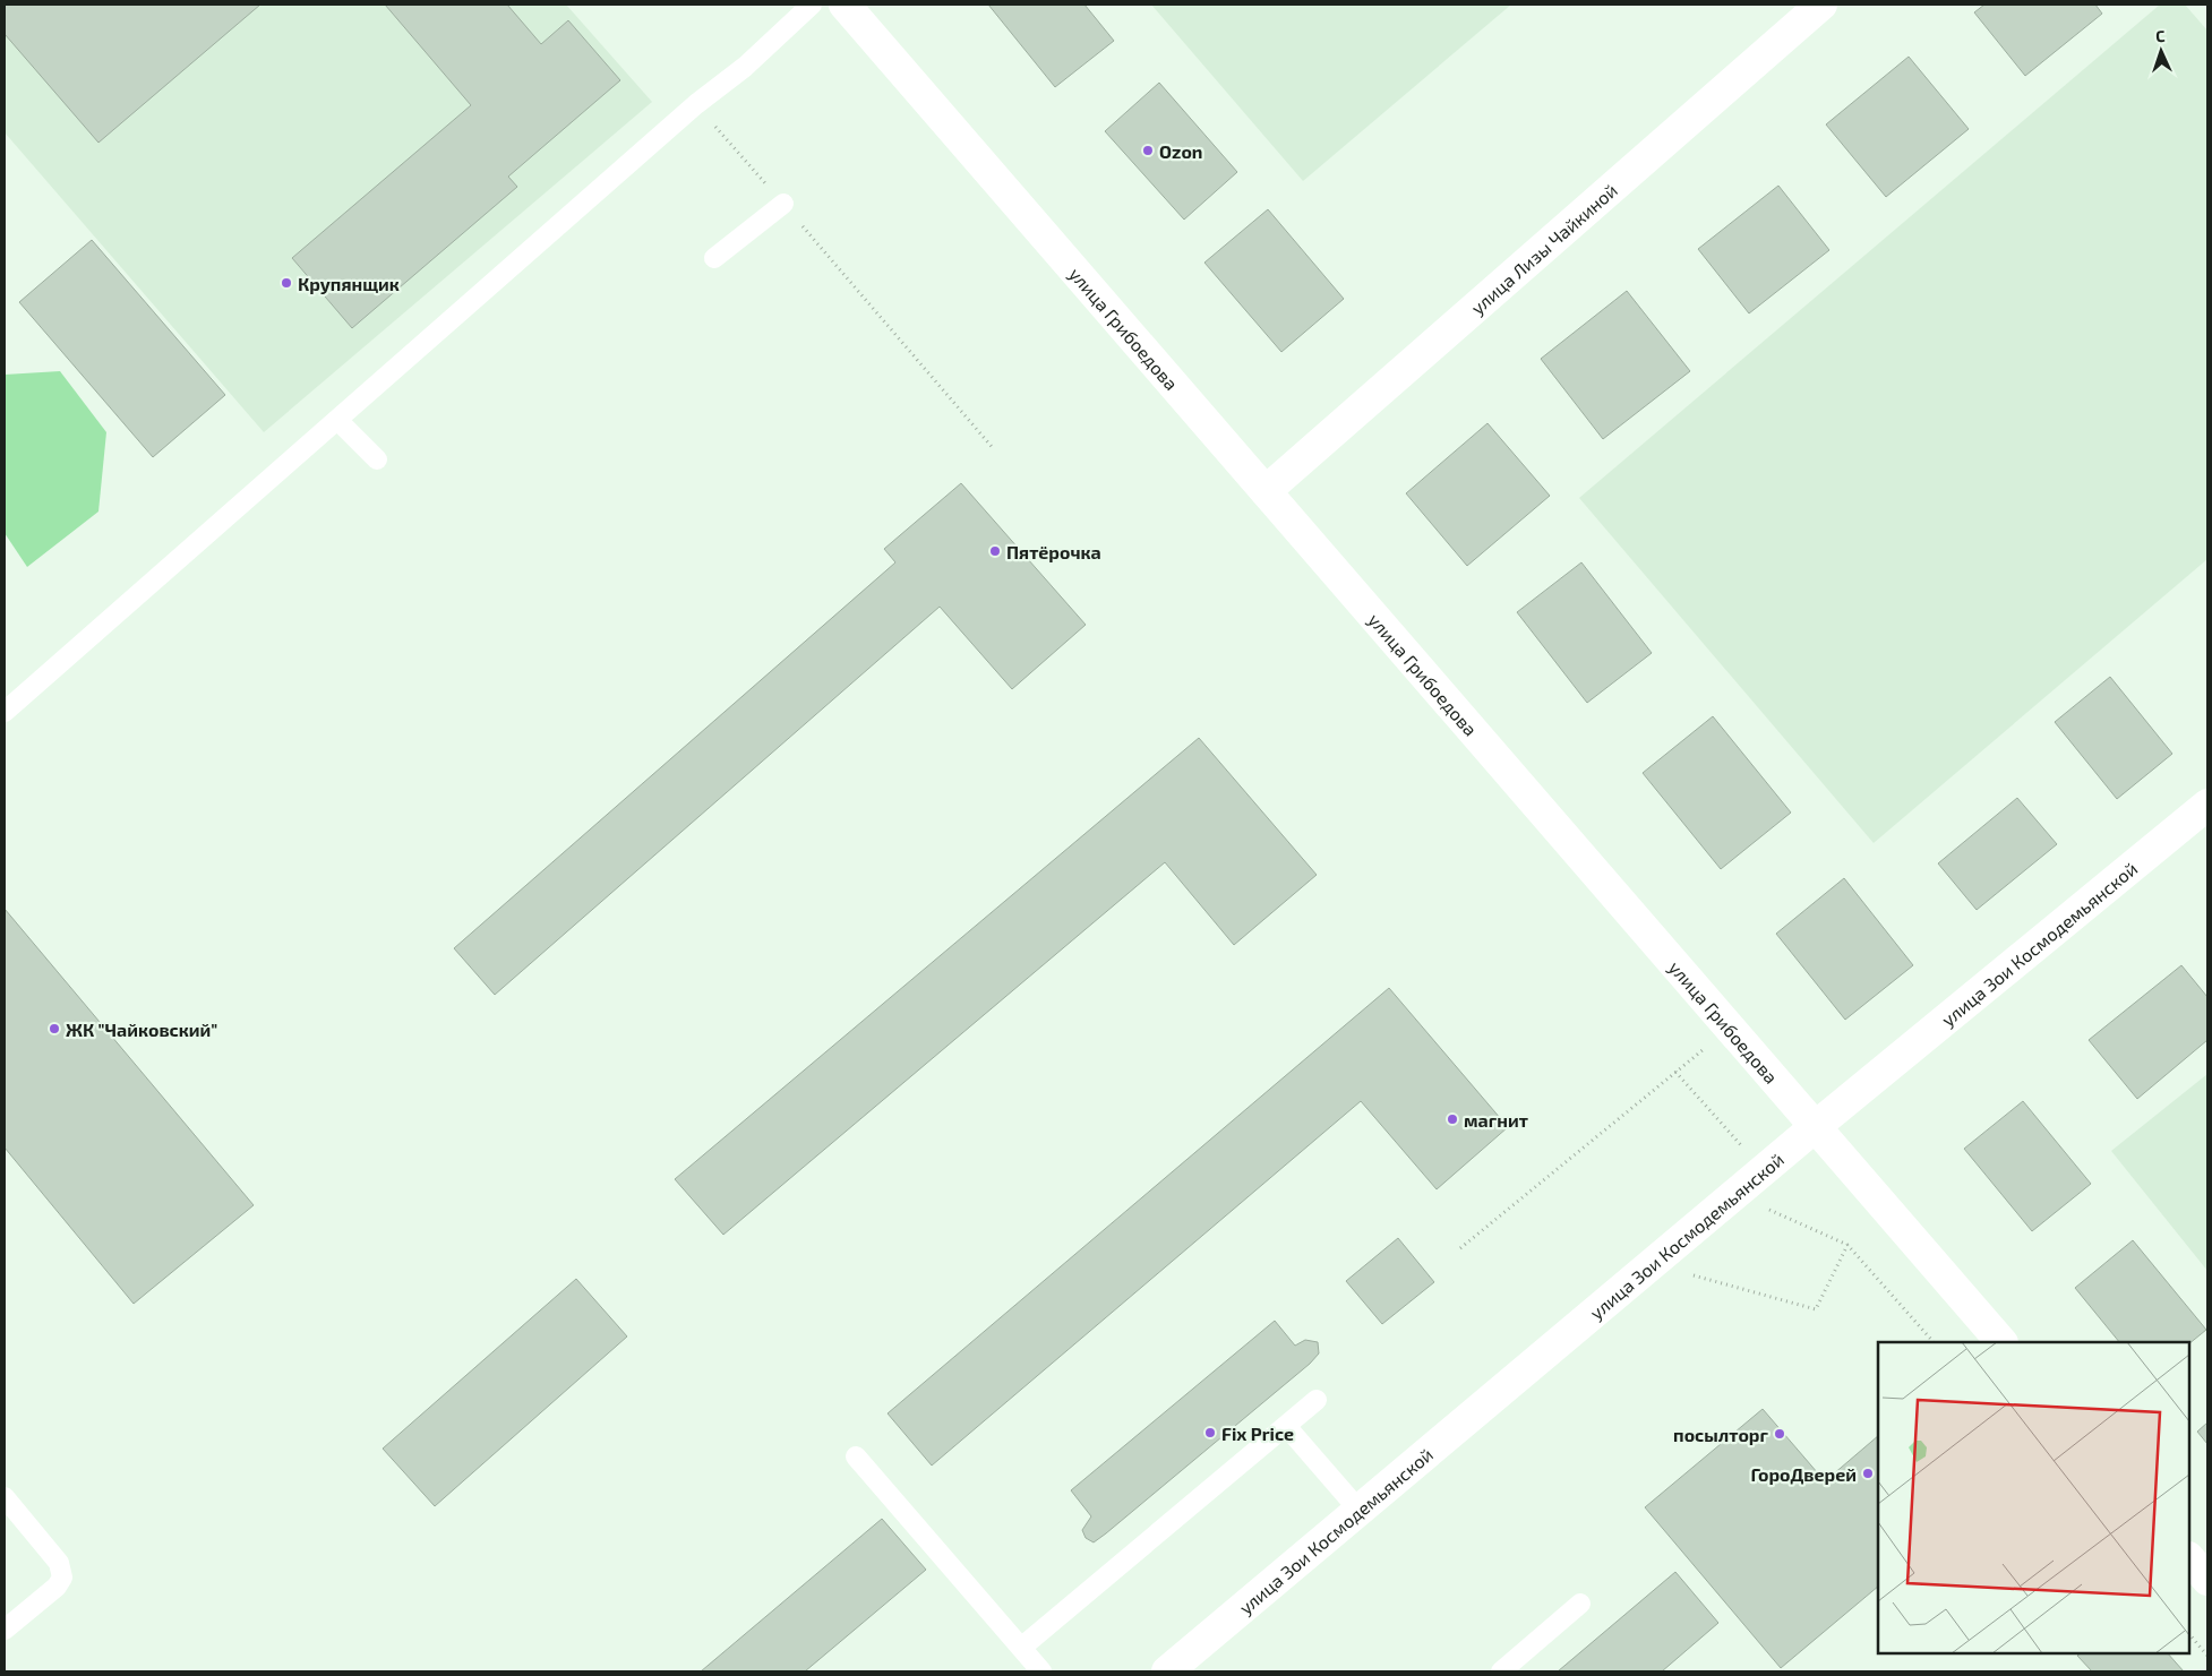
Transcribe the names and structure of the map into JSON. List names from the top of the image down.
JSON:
{
  "streets": {
    "street": ["улица Лизы Чайкиной", "улица Грибоедова", "улица Зои Космодемьянской"]
  },
  "crossings": [
    ["улица Лизы Чайкиной", "улица Грибоедова"],
    ["улица Грибоедова", "улица Зои Космодемьянской"]
  ],
  "places": [
    "Ozon",
    "Крупянщик",
    "Пятёрочка",
    "ЖК \"Чайковский\"",
    "магнит",
    "Fix Price",
    "посылторг",
    "ГороДверей"
  ],
  "north": "top"
}
